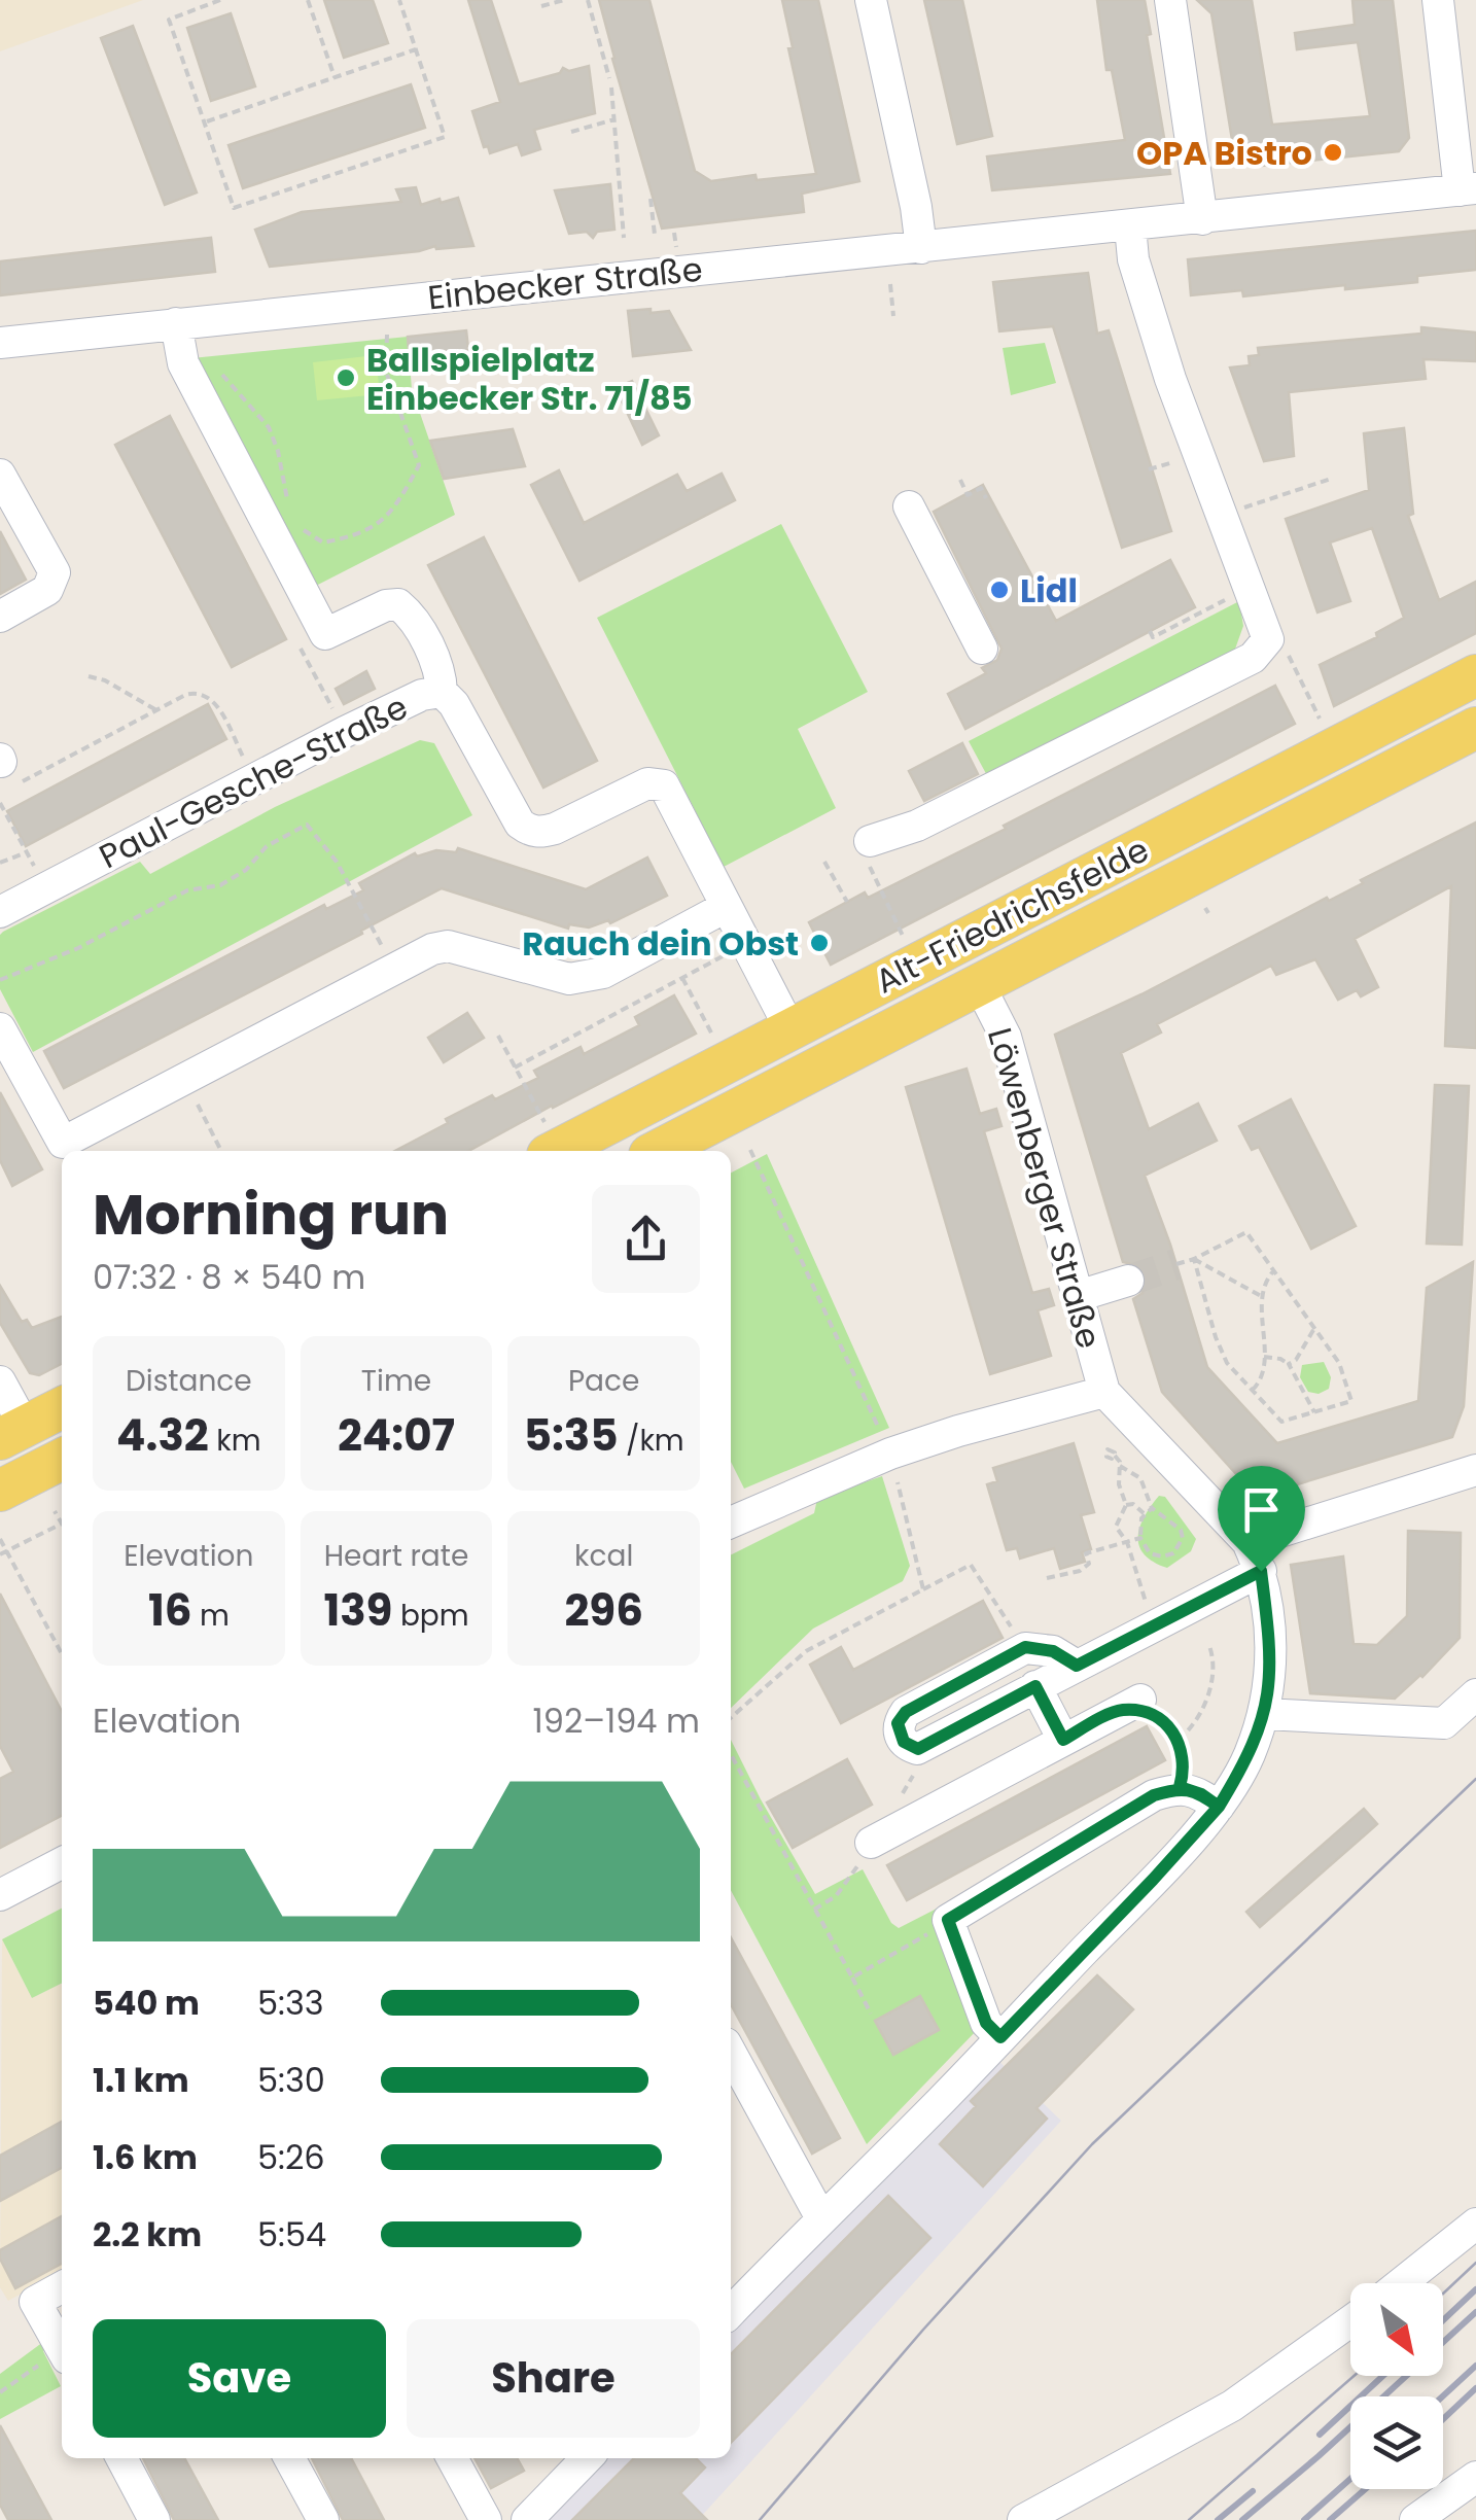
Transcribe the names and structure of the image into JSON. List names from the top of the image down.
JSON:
{
  "streets": {
    "main road": ["Alt-Friedrichsfelde"],
    "street": ["Einbecker Straße", "Paul-Gesche-Straße", "Löwenberger Straße"]
  },
  "crossings": [
    ["Paul-Gesche-Straße", "Alt-Friedrichsfelde"],
    ["Alt-Friedrichsfelde", "Löwenberger Straße"]
  ],
  "places": [
    "OPA Bistro",
    "Ballspielplatz Einbecker Str. 71/85",
    "Lidl",
    "Rauch dein Obst"
  ],
  "north": "bottom right",
  "page": {
    "heading": ["Morning run", "07:32 · 8 × 540 m"],
    "stats": [
      ["Distance", "4.32 km"],
      ["Time", "24:07"],
      ["Pace", "5:35 /km"],
      ["Elevation", "16 m"],
      ["Heart rate", "139 bpm"],
      ["kcal", "296"]
    ],
    "chart": ["Elevation", "192–194 m"],
    "list": [
      {
        "name": "540 m",
        "note": "5:33"
      },
      {
        "name": "1.1 km",
        "note": "5:30"
      },
      {
        "name": "1.6 km",
        "note": "5:26"
      },
      {
        "name": "2.2 km",
        "note": "5:54"
      }
    ],
    "buttons": ["Save", "Share"]
  }
}
